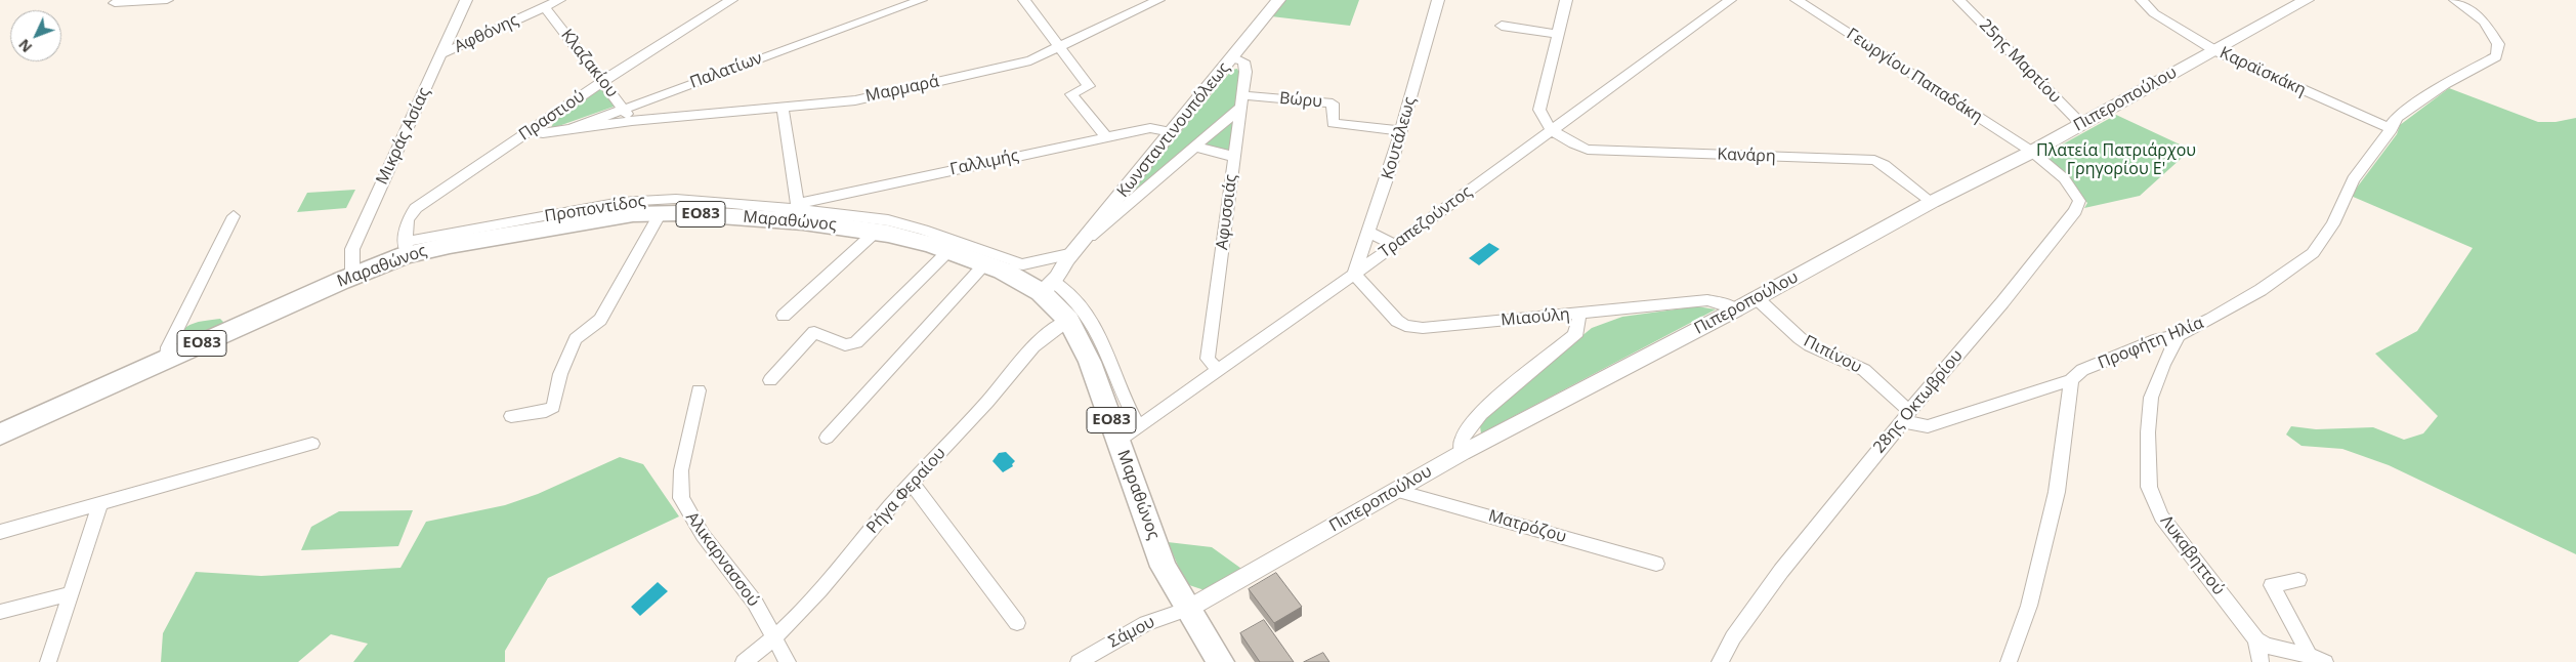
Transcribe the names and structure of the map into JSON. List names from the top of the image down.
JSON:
{
  "streets": {
    "main road": ["ΕΟ83", "Μαραθώνος"],
    "street": [
      "Αφθόνης",
      "25ης Μαρτίου",
      "Κλαζακίου",
      "Παλατίων",
      "Καραϊσκάκη",
      "Γεωργίου Παπαδάκη",
      "Μαρμαρά",
      "Πιπεροπούλου",
      "Βώρυ",
      "Πραστιού",
      "Κωνσταντινουπόλεως",
      "Μικράς Ασίας",
      "Κουτάλεως",
      "Κανάρη",
      "Γαλλιμής",
      "Προποντίδος",
      "Αφυσσιάς",
      "Τραπεζούντος",
      "Μιαούλη",
      "Προφήτη Ηλία",
      "Πιπίνου",
      "28ης Οκτωβρίου",
      "Ρήγα Φεραίου",
      "Ματρόζου",
      "Λυκαβηττού",
      "Αλικαρνασσού",
      "Σάμου"
    ]
  },
  "crossings": [
    ["Αφθόνης", "Κλαζακίου"],
    ["Αφθόνης", "Μικράς Ασίας"],
    ["25ης Μαρτίου", "Πιπεροπούλου"],
    ["Κλαζακίου", "Παλατίων"],
    ["Κλαζακίου", "Μαρμαρά"],
    ["Κλαζακίου", "Πραστιού"],
    ["Παλατίων", "Μαρμαρά"],
    ["Παλατίων", "Πραστιού"],
    ["Καραϊσκάκη", "Πιπεροπούλου"],
    ["Καραϊσκάκη", "Προφήτη Ηλία"],
    ["Γεωργίου Παπαδάκη", "Πιπεροπούλου"],
    ["Γεωργίου Παπαδάκη", "28ης Οκτωβρίου"],
    ["Πιπεροπούλου", "Κανάρη"],
    ["Πιπεροπούλου", "Μαραθώνος"],
    ["Πιπεροπούλου", "Μιαούλη"],
    ["Πιπεροπούλου", "Πιπίνου"],
    ["Πιπεροπούλου", "28ης Οκτωβρίου"],
    ["Πιπεροπούλου", "Ματρόζου"],
    ["Πιπεροπούλου", "Σάμου"],
    ["Βώρυ", "Κουτάλεως"],
    ["Βώρυ", "Αφυσσιάς"],
    ["Πραστιού", "Προποντίδος"],
    ["Πραστιού", "Μαραθώνος"],
    ["Κωνσταντινουπόλεως", "Γαλλιμής"],
    ["Κωνσταντινουπόλεως", "Προποντίδος"],
    ["Κωνσταντινουπόλεως", "Αφυσσιάς"],
    ["Κωνσταντινουπόλεως", "Μαραθώνος"],
    ["Μικράς Ασίας", "Μαραθώνος"],
    ["Κουτάλεως", "Τραπεζούντος"],
    ["Κουτάλεως", "Μιαούλη"],
    ["Κανάρη", "Τραπεζούντος"],
    ["Γαλλιμής", "Προποντίδος"],
    ["Προποντίδος", "Μαραθώνος"],
    ["Προποντίδος", "Τραπεζούντος"],
    ["Αφυσσιάς", "Τραπεζούντος"],
    ["Μαραθώνος", "Τραπεζούντος"],
    ["Μαραθώνος", "Ρήγα Φεραίου"],
    ["Μαραθώνος", "Σάμου"],
    ["Τραπεζούντος", "Μιαούλη"],
    ["Προφήτη Ηλία", "Πιπίνου"],
    ["Προφήτη Ηλία", "28ης Οκτωβρίου"],
    ["Προφήτη Ηλία", "Λυκαβηττού"],
    ["Πιπίνου", "28ης Οκτωβρίου"],
    ["Ρήγα Φεραίου", "Αλικαρνασσού"]
  ],
  "parks": ["Πλατεία Πατριάρχου Γρηγορίου Ε'"],
  "north": "bottom left"
}
